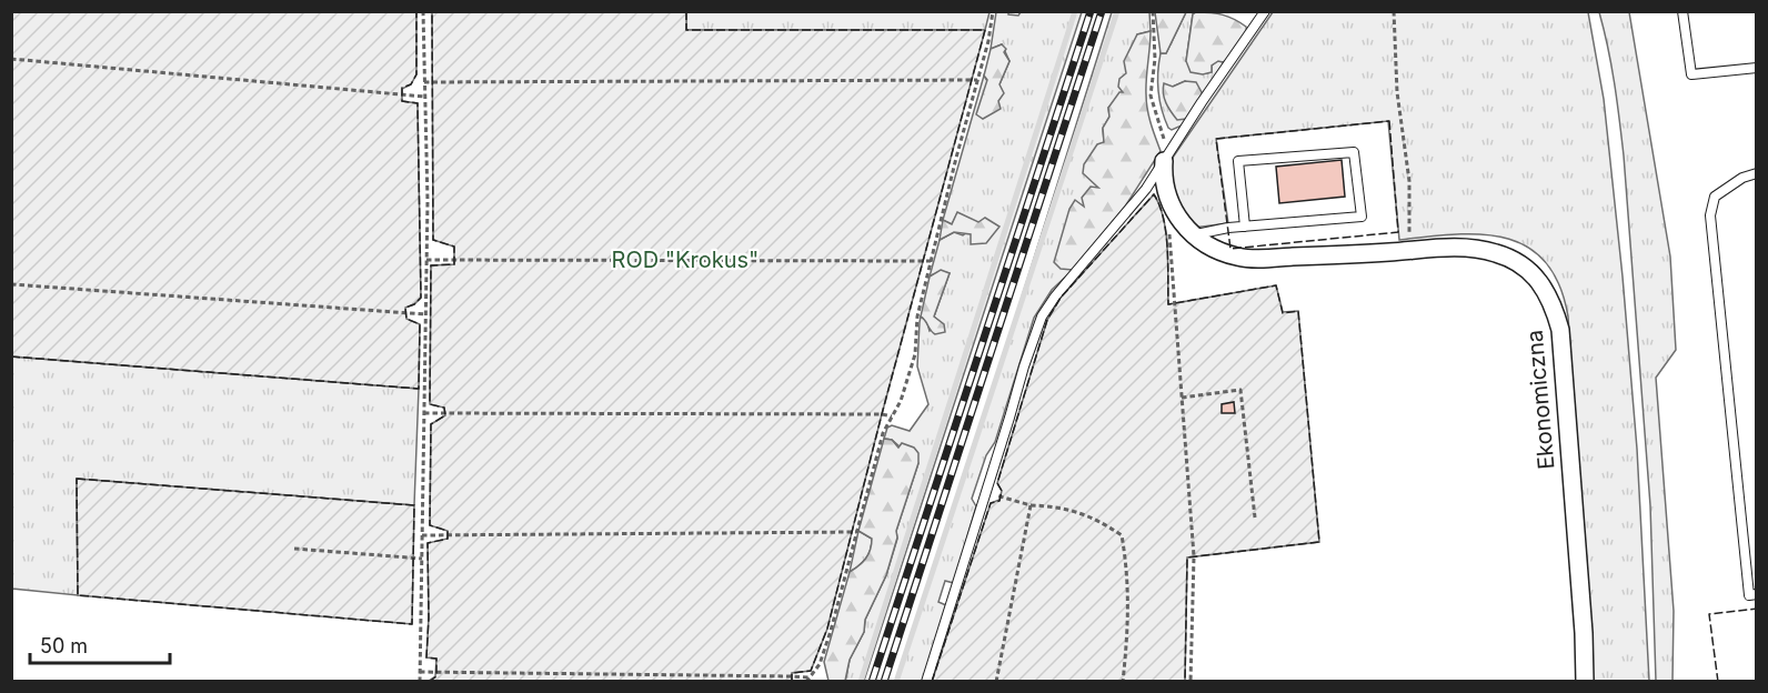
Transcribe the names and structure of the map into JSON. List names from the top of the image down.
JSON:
{
  "streets": {
    "street": ["Ekonomiczna"]
  },
  "parks": ["ROD \"Krokus\""],
  "scale_bar": "50 m"
}
